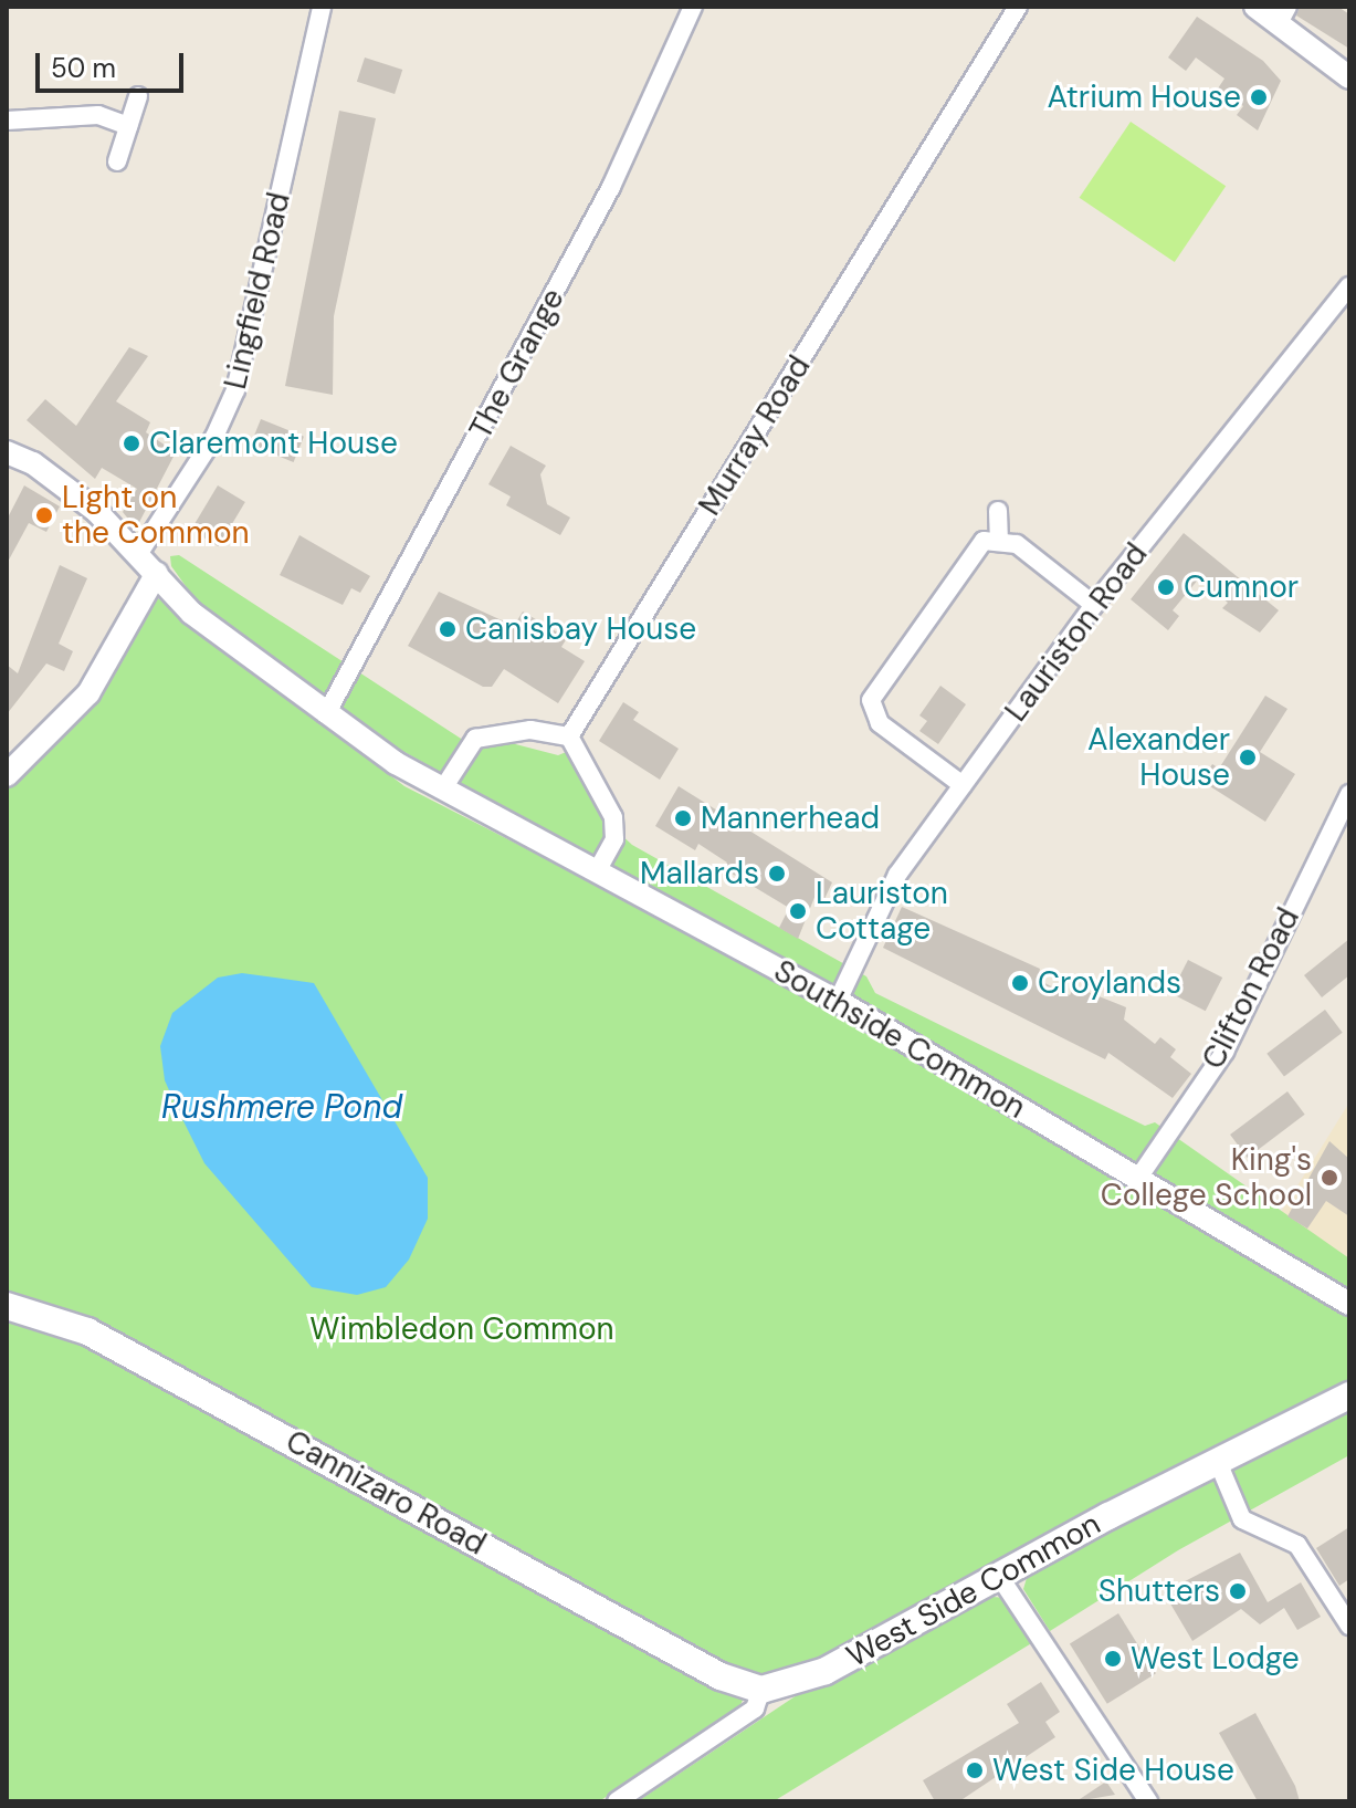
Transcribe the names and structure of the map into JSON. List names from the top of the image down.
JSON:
{
  "streets": {
    "main road": ["Cannizaro Road", "West Side Common"],
    "street": [
      "Lingfield Road",
      "The Grange",
      "Murray Road",
      "Lauriston Road",
      "Clifton Road",
      "Southside Common"
    ]
  },
  "crossings": [
    ["Lingfield Road", "Southside Common"],
    ["The Grange", "Southside Common"],
    ["Lauriston Road", "Southside Common"],
    ["Clifton Road", "Southside Common"],
    ["Cannizaro Road", "West Side Common"]
  ],
  "water": ["Rushmere Pond"],
  "parks": ["Wimbledon Common"],
  "places": [
    "Atrium House",
    "Claremont House",
    "Light on the Common",
    "Cumnor",
    "Canisbay House",
    "Alexander House",
    "Mannerhead",
    "Mallards",
    "Lauriston Cottage",
    "Croylands",
    "King's College School",
    "Shutters",
    "West Lodge",
    "West Side House"
  ],
  "scale_bar": "50 m"
}
